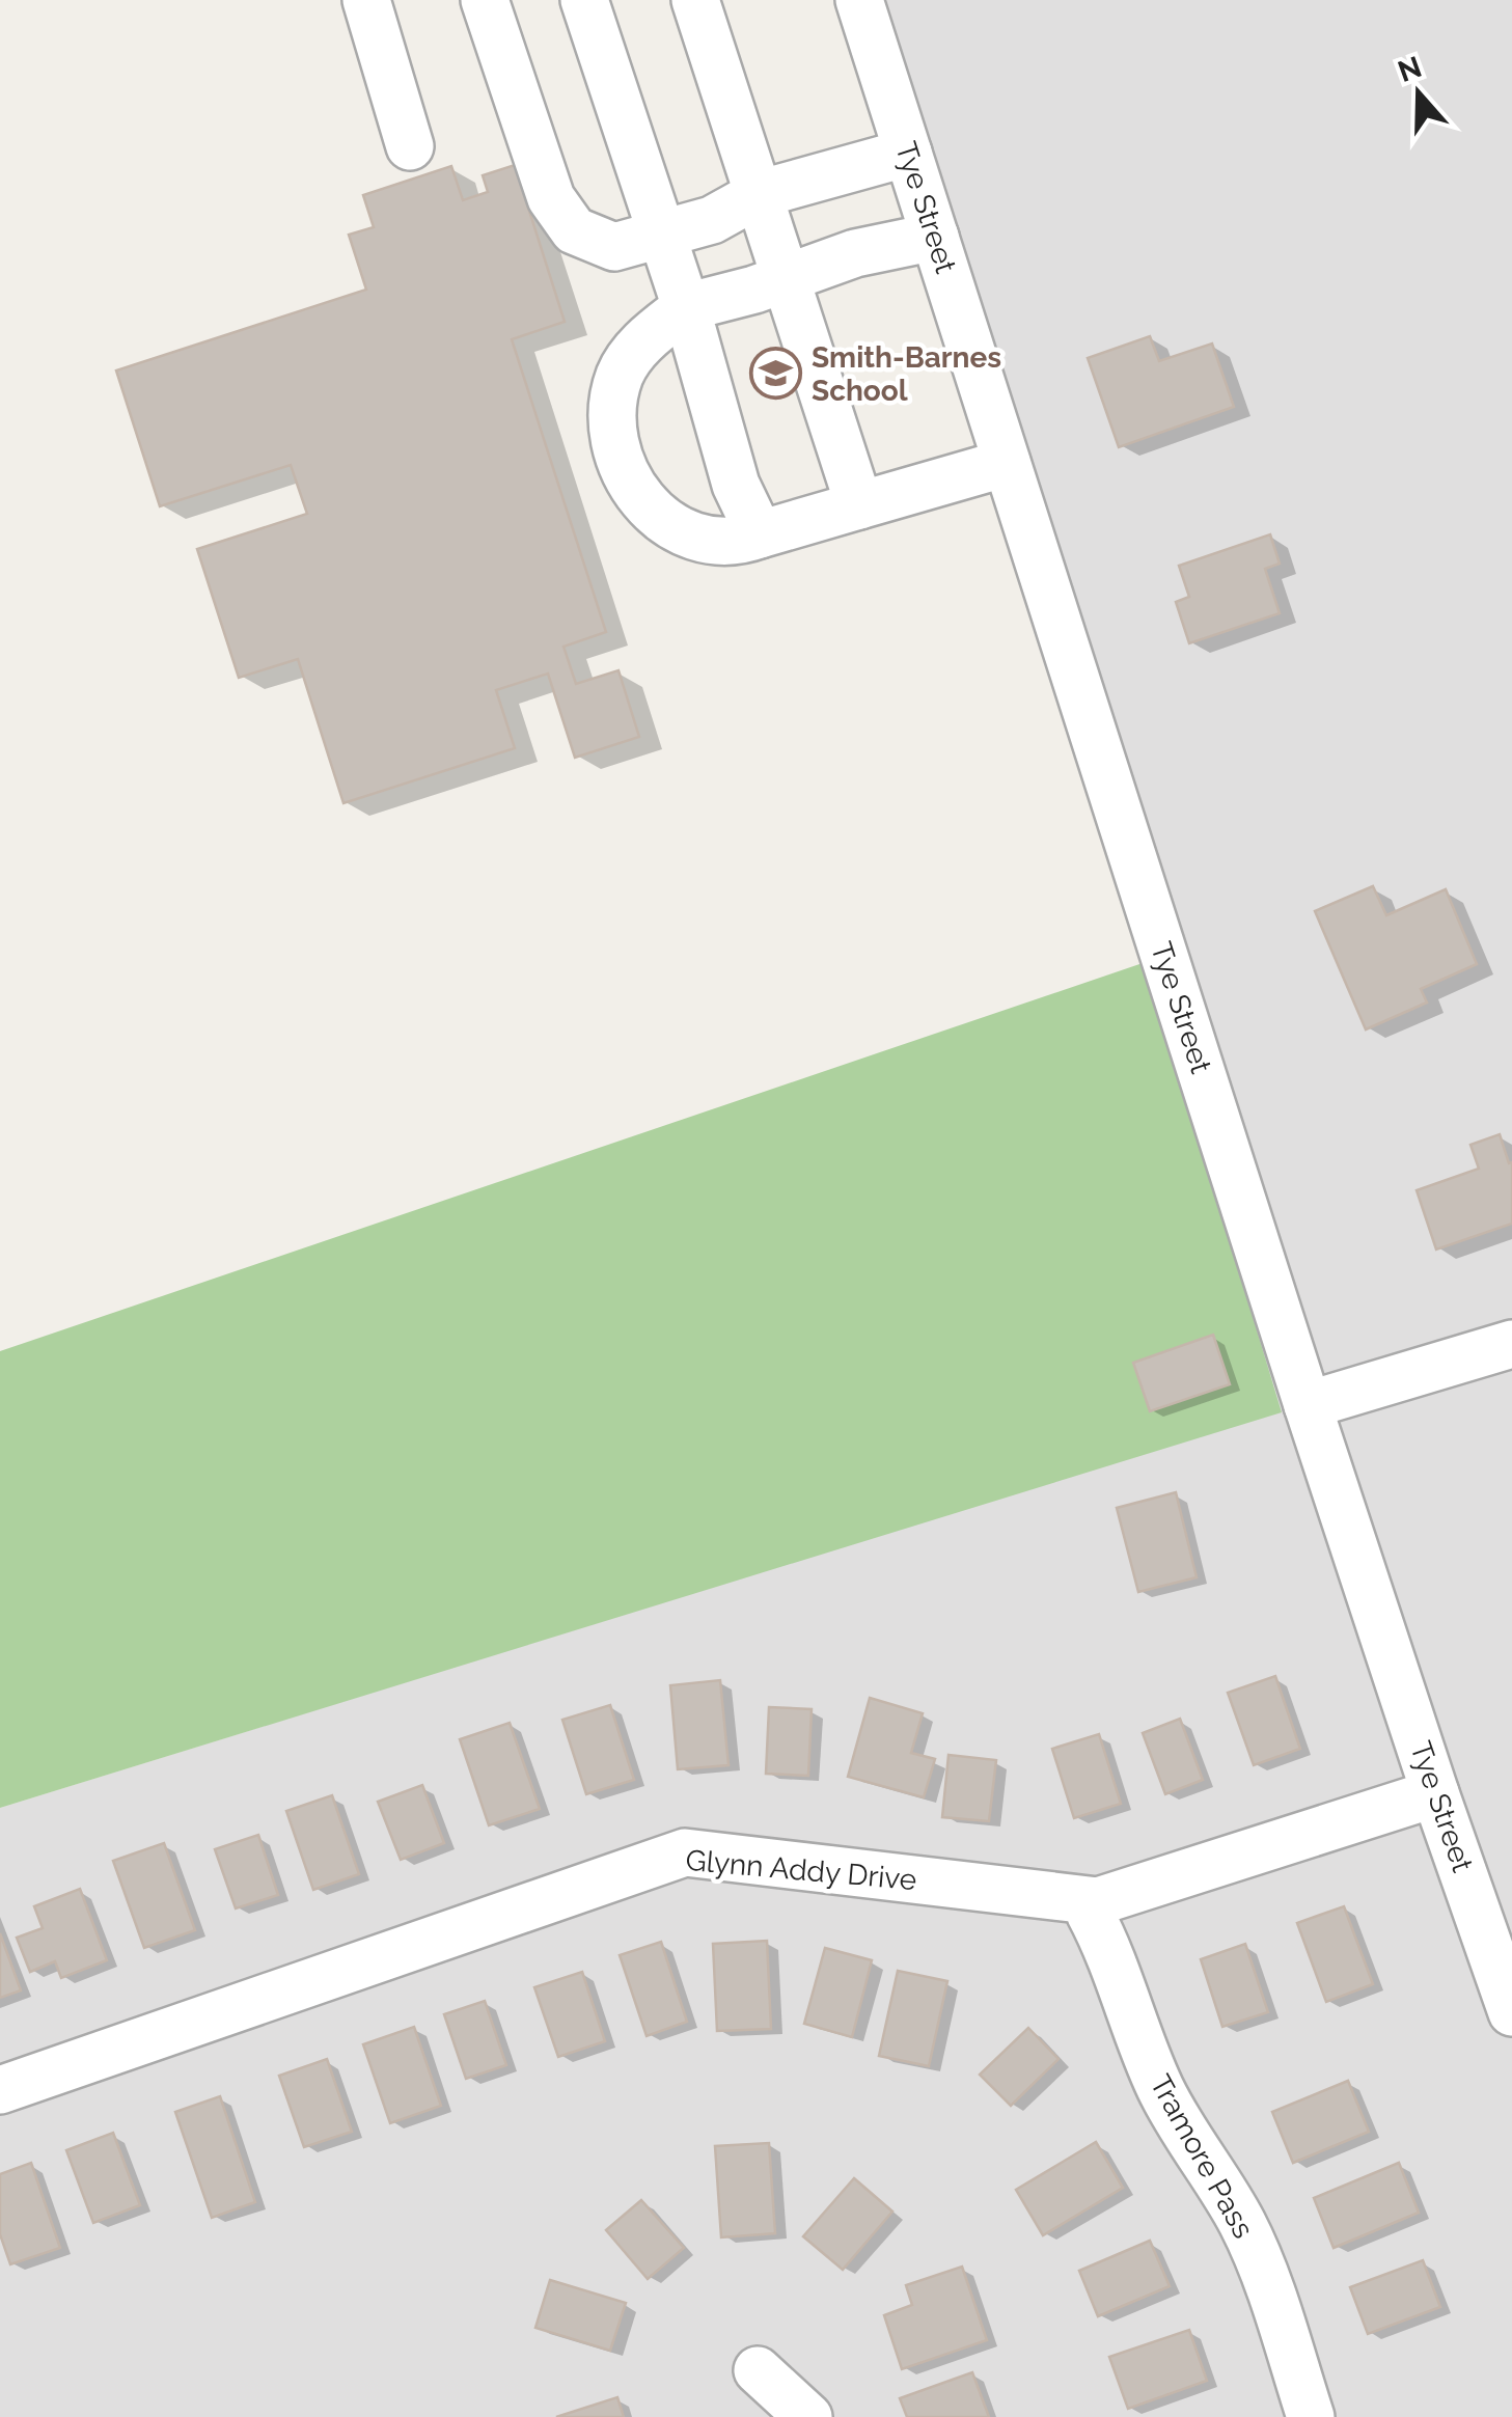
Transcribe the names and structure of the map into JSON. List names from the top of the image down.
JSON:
{
  "streets": {
    "street": ["Tye Street", "Glynn Addy Drive", "Tramore Pass"]
  },
  "crossings": [
    ["Tye Street", "Glynn Addy Drive"],
    ["Glynn Addy Drive", "Tramore Pass"]
  ],
  "places": {
    "school or university": ["Smith-Barnes School"]
  },
  "north": "top"
}
